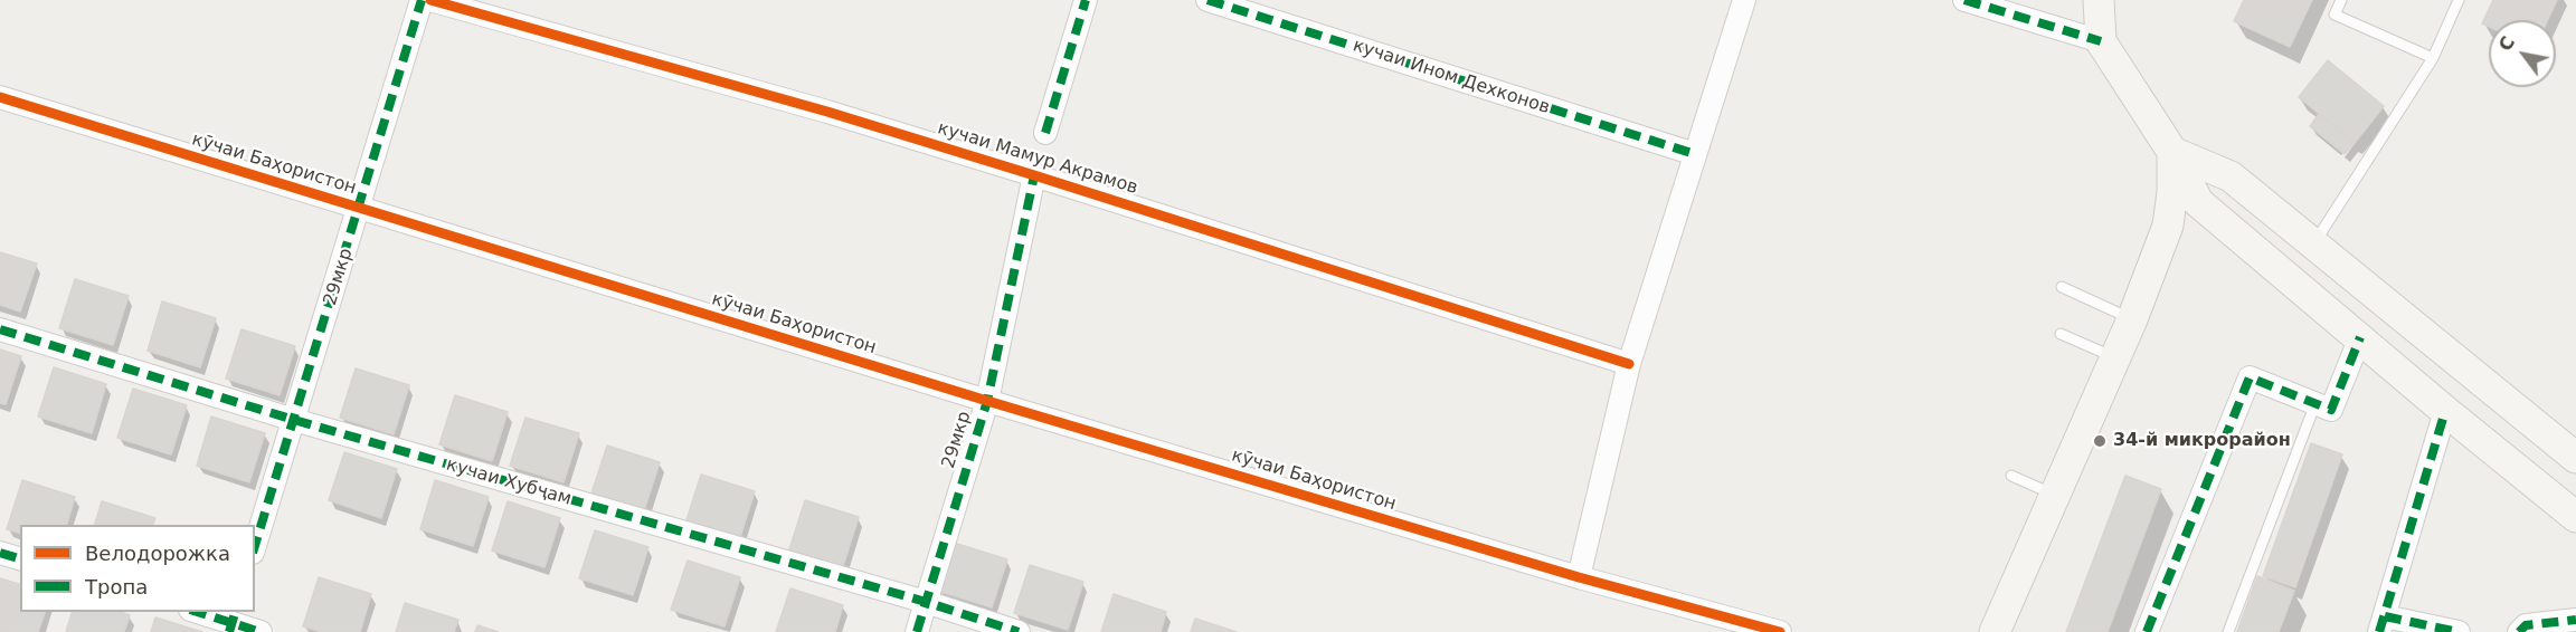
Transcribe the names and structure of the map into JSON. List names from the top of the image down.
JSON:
{
  "streets": {
    "street": [
      "кучаи Ином Дехконов",
      "кучаи Мамур Акрамов",
      "кӯчаи Баҳористон",
      "29мкр",
      "кучаи Хубҷам"
    ]
  },
  "crossings": [
    ["кучаи Мамур Акрамов", "29мкр"],
    ["кӯчаи Баҳористон", "29мкр"],
    ["29мкр", "кучаи Хубҷам"]
  ],
  "places": ["34-й микрорайон"],
  "legend": ["Велодорожка", "Тропа"],
  "north": "top left"
}
